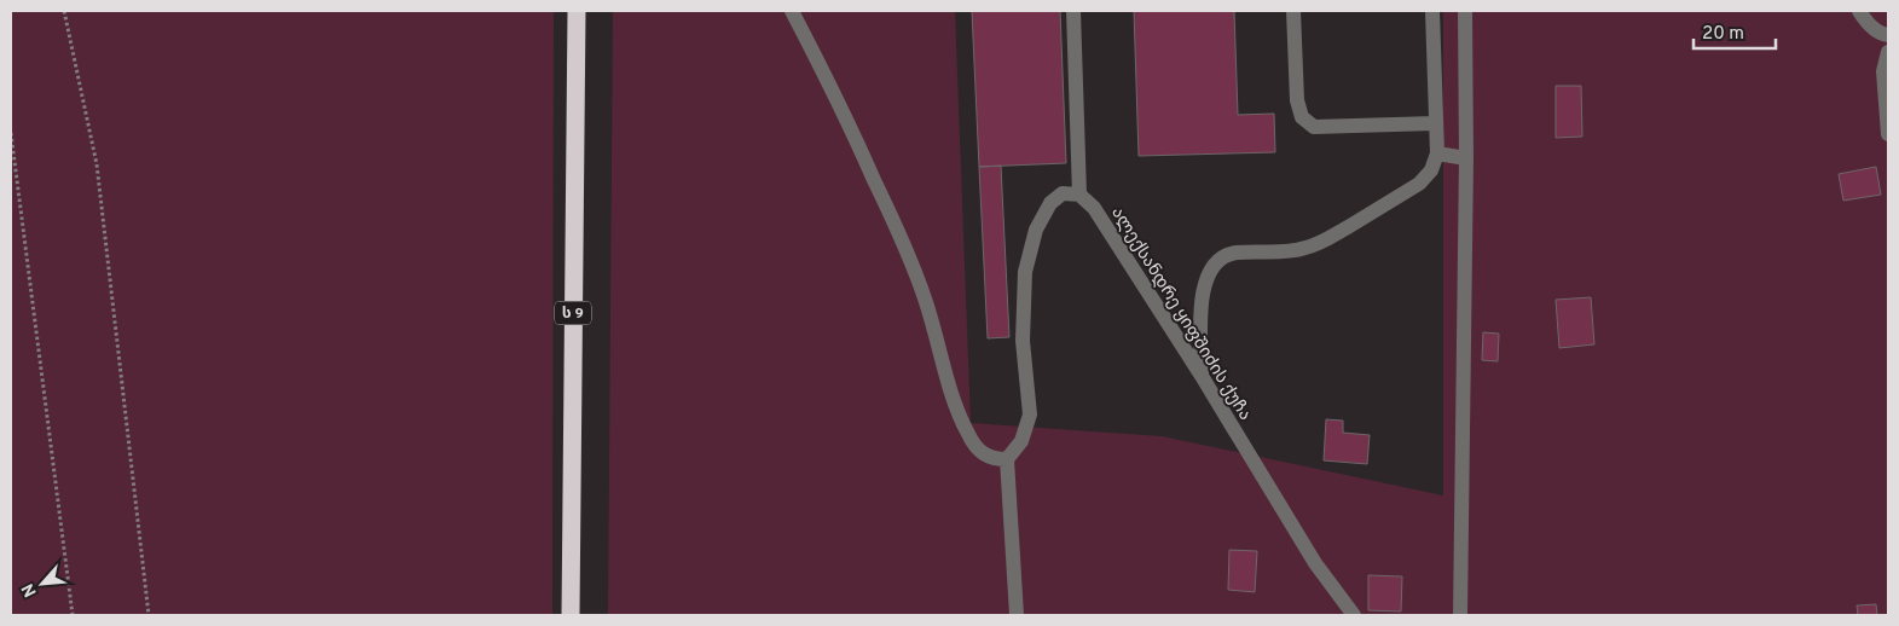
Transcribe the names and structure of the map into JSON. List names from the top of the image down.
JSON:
{
  "streets": {
    "highway": ["ს 9"],
    "street": ["ალექსანდრე ყიფშიძის ქუჩა"]
  },
  "scale_bar": "20 m",
  "north": "bottom left"
}
